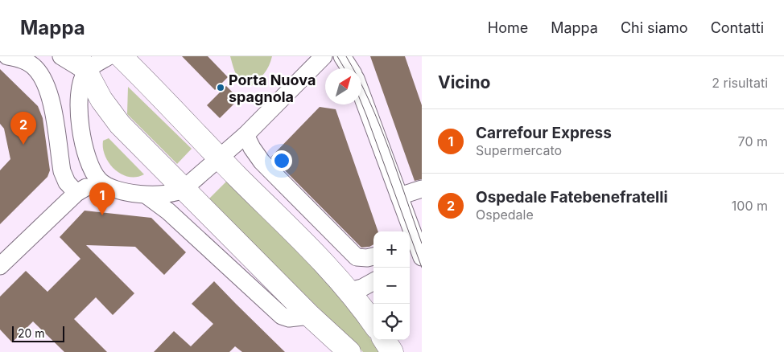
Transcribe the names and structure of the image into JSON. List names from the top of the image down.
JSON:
{
  "places": ["Porta Nuova spagnola"],
  "scale_bar": "20 m",
  "north": "top right",
  "page": {
    "header": "Mappa",
    "nav": [
      "Home",
      "Mappa",
      "Chi siamo",
      "Contatti"
    ],
    "heading": ["Vicino", "2 risultati"],
    "list": [
      {
        "mark": "1",
        "name": "Carrefour Express",
        "note": "Supermercato",
        "value": "70 m"
      },
      {
        "mark": "2",
        "name": "Ospedale Fatebenefratelli",
        "note": "Ospedale",
        "value": "100 m"
      }
    ],
    "pins": ["2", "1"],
    "map_buttons": ["+", "−"],
    "scale": "20 m"
  }
}
